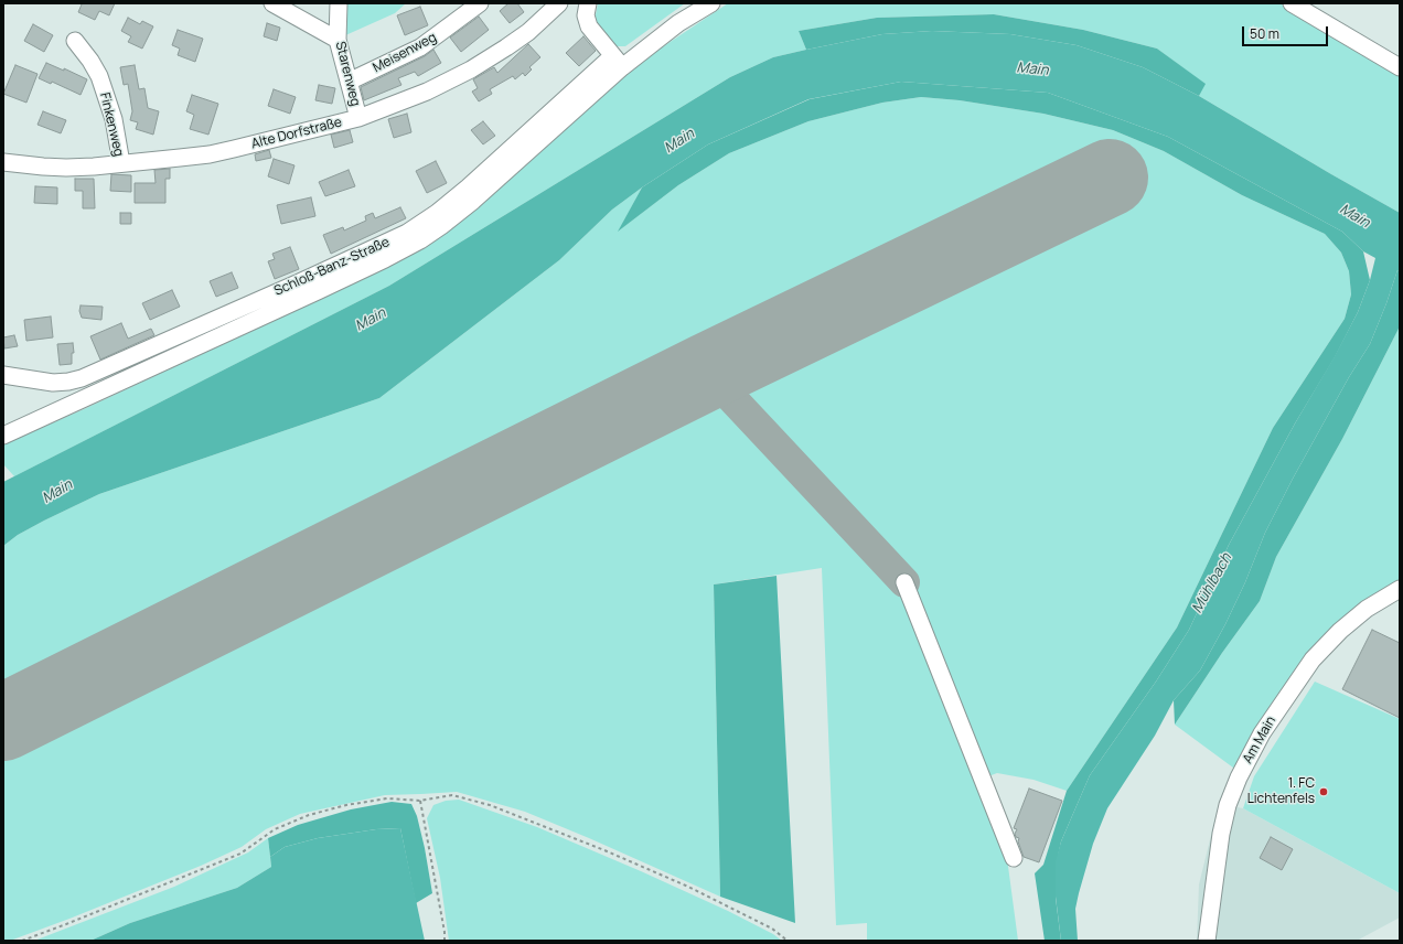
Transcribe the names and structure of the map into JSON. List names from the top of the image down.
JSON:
{
  "streets": {
    "street": [
      "Meisenweg",
      "Starenweg",
      "Finkenweg",
      "Alte Dorfstraße",
      "Schloß-Banz-Straße",
      "Am Main"
    ]
  },
  "crossings": [
    ["Meisenweg", "Starenweg"],
    ["Starenweg", "Alte Dorfstraße"],
    ["Finkenweg", "Alte Dorfstraße"]
  ],
  "water": ["Main", "Mühlbach"],
  "places": ["1. FC Lichtenfels"],
  "scale_bar": "50 m"
}
